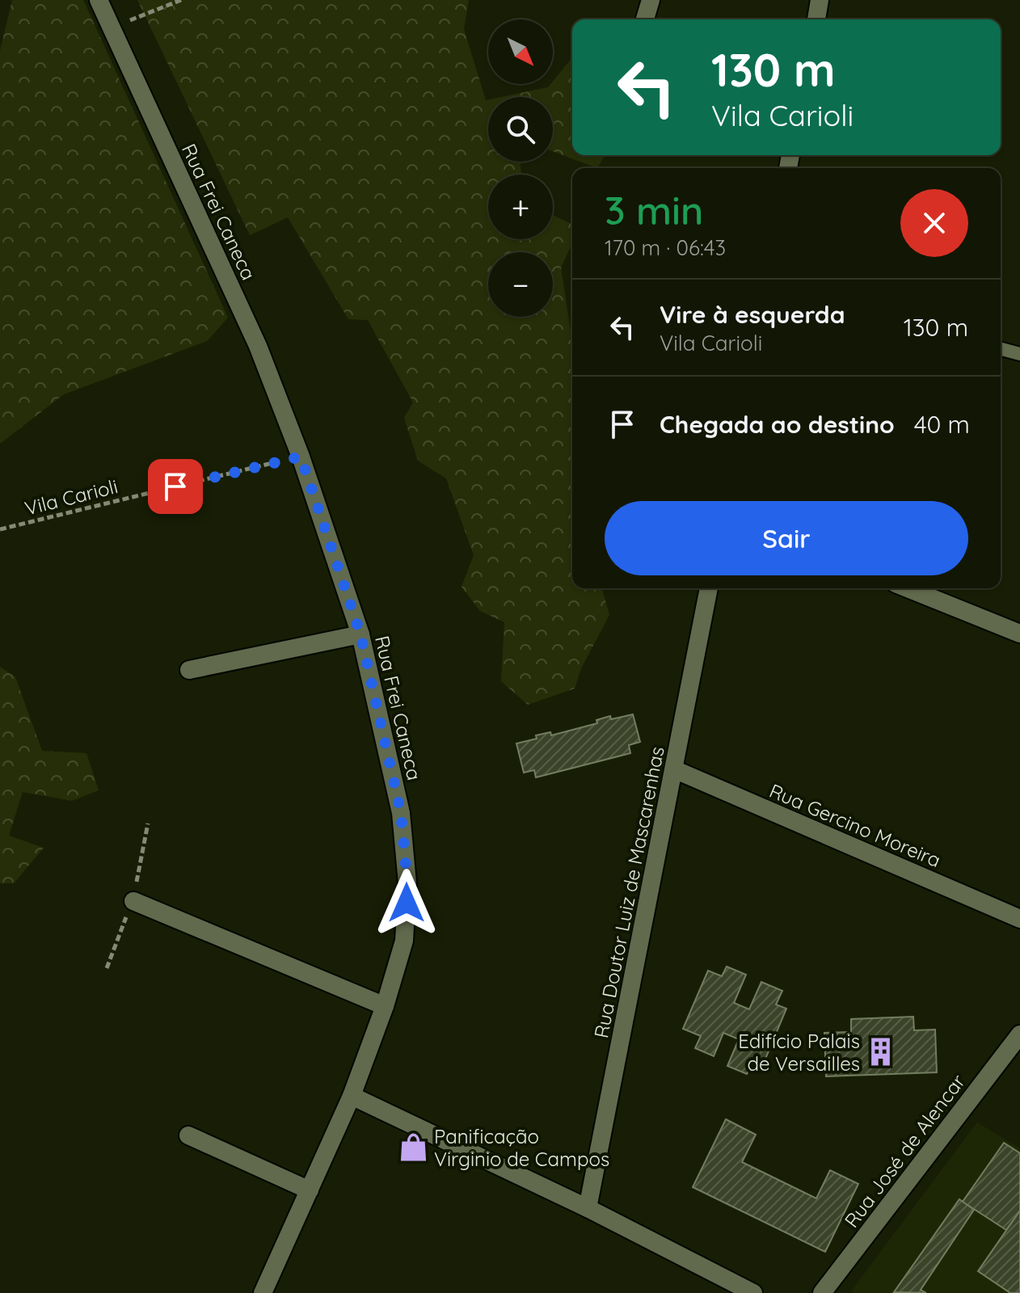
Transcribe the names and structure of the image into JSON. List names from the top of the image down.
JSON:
{
  "streets": {
    "street": [
      "Rua Frei Caneca",
      "Rua Gercino Moreira",
      "Rua Doutor Luiz de Mascarenhas",
      "Rua José de Alencar"
    ],
    "path": ["Vila Carioli"]
  },
  "crossings": [
    ["Rua Frei Caneca", "Vila Carioli"],
    ["Rua Gercino Moreira", "Rua Doutor Luiz de Mascarenhas"]
  ],
  "places": {
    "building": ["Edifício Palais de Versailles"],
    "shop": ["Panificação Virginio de Campos"]
  },
  "north": "bottom right",
  "page": {
    "map_buttons": ["+", "−"],
    "turn": ["130 m", "Vila Carioli"],
    "heading": ["3 min", "170 m · 06:43"],
    "list": [
      {
        "name": "Vire à esquerda",
        "note": "Vila Carioli",
        "value": "130 m"
      },
      {
        "name": "Chegada ao destino",
        "value": "40 m"
      }
    ],
    "buttons": "Sair"
  }
}
